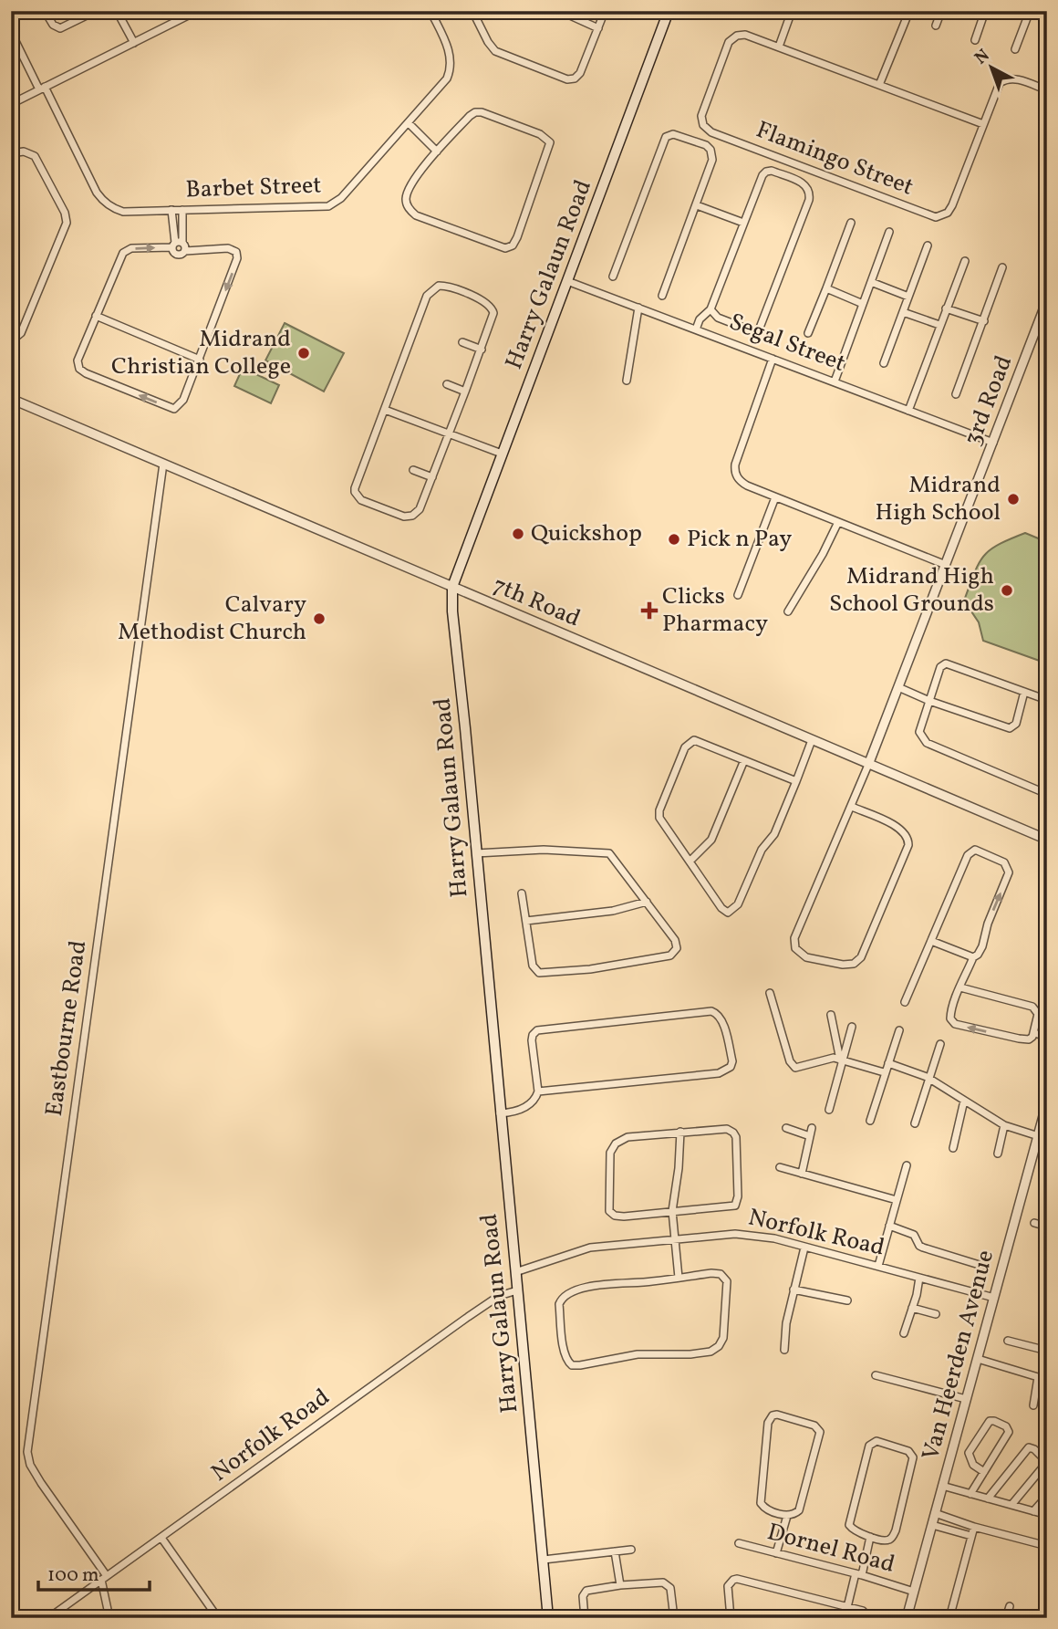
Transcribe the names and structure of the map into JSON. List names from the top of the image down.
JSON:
{
  "streets": {
    "main road": ["Harry Galaun Road"],
    "street": [
      "Flamingo Street",
      "Barbet Street",
      "Segal Street",
      "3rd Road",
      "7th Road",
      "Eastbourne Road",
      "Norfolk Road",
      "Van Heerden Avenue",
      "Dornel Road"
    ]
  },
  "crossings": [
    ["Harry Galaun Road", "Segal Street"],
    ["Harry Galaun Road", "7th Road"],
    ["Harry Galaun Road", "Norfolk Road"],
    ["Segal Street", "3rd Road"],
    ["3rd Road", "7th Road"],
    ["7th Road", "Eastbourne Road"],
    ["Eastbourne Road", "Norfolk Road"],
    ["Norfolk Road", "Van Heerden Avenue"],
    ["Van Heerden Avenue", "Dornel Road"]
  ],
  "places": {
    "other": [
      "Midrand Christian College",
      "Midrand High School",
      "Quickshop",
      "Pick n Pay",
      "Midrand High School Grounds",
      "Calvary Methodist Church"
    ],
    "health": ["Clicks Pharmacy"]
  },
  "scale_bar": "100 m",
  "north": "top left"
}
